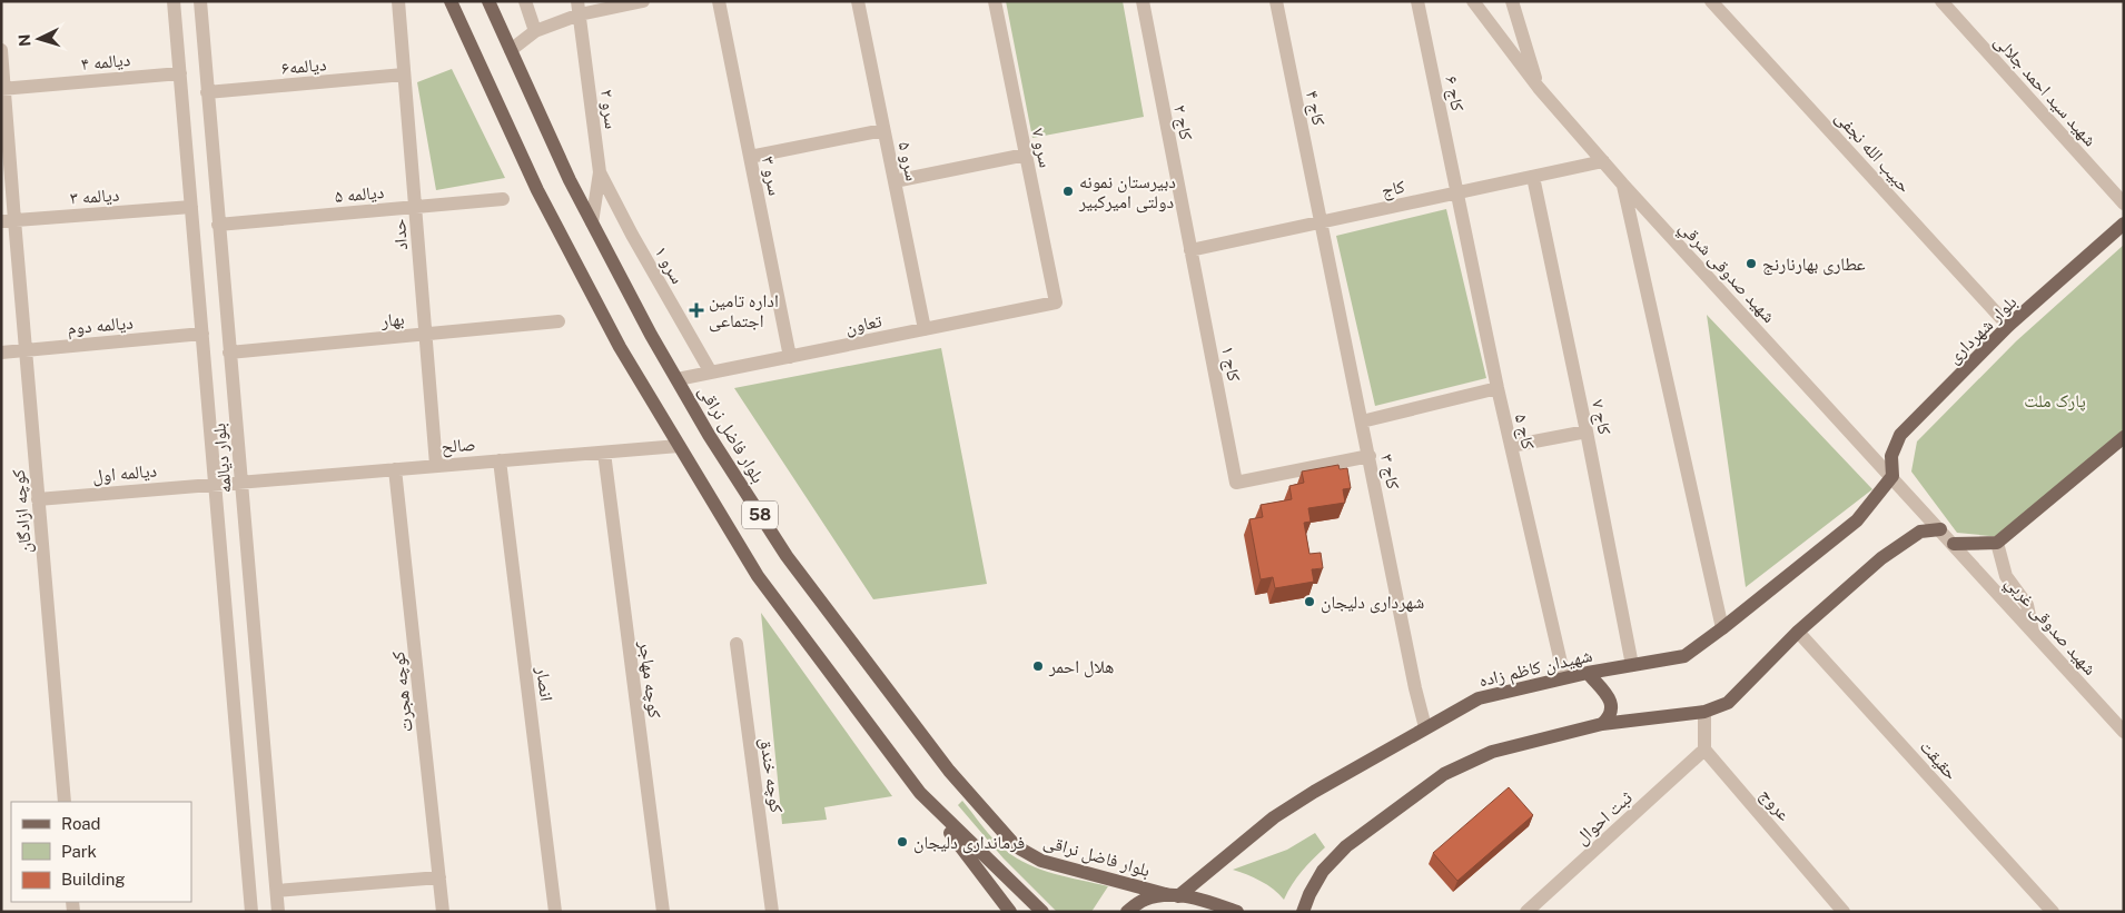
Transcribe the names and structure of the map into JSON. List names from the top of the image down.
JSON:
{
  "streets": {
    "main road": [
      "بلوار شهرداری",
      "بلوار فاضل نراقی",
      "58",
      "شهیدان کاظم زاده"
    ],
    "street": [
      "دیالمه ۴",
      "دیالمه۶",
      "شهید سید احمد جلالی",
      "کاج ۶",
      "کاج ۴",
      "سرو ۲",
      "کاج ۲",
      "سرو ۷",
      "حبیب الله نجفی",
      "سرو ۵",
      "سرو ۳",
      "کاج",
      "دیالمه ۵",
      "دیالمه ۳",
      "حداد",
      "سرو ۱",
      "شهید صدوقی شرقي",
      "بهار",
      "تعاون",
      "دیالمه دوم",
      "کاج ۱",
      "کاج ۷",
      "کاج ۵",
      "صالح",
      "بلوار دیالمه",
      "کاج ۳",
      "دیالمه اول",
      "کوچه ازادگان",
      "شهید صدوقی غربي",
      "کوچه مهاجر",
      "انصار",
      "کوچه هجرت",
      "حقیقت",
      "کوچه خندق",
      "عروج",
      "ثبت احوال"
    ]
  },
  "crossings": [
    ["دیالمه ۴", "بلوار دیالمه"],
    ["دیالمه ۴", "کوچه ازادگان"],
    ["دیالمه۶", "حداد"],
    ["دیالمه۶", "بلوار دیالمه"],
    ["کاج ۶", "کاج"],
    ["کاج ۶", "کاج ۵"],
    ["کاج ۴", "کاج"],
    ["کاج ۴", "کاج ۳"],
    ["سرو ۲", "سرو ۱"],
    ["سرو ۲", "بلوار فاضل نراقی"],
    ["کاج ۲", "کاج"],
    ["کاج ۲", "کاج ۱"],
    ["سرو ۷", "تعاون"],
    ["حبیب الله نجفی", "بلوار شهرداری"],
    ["سرو ۵", "تعاون"],
    ["سرو ۳", "تعاون"],
    ["کاج", "شهید صدوقی شرقي"],
    ["کاج", "کاج ۱"],
    ["کاج", "کاج ۷"],
    ["کاج", "کاج ۵"],
    ["کاج", "کاج ۳"],
    ["دیالمه ۵", "حداد"],
    ["دیالمه ۵", "بلوار دیالمه"],
    ["دیالمه ۳", "بلوار دیالمه"],
    ["دیالمه ۳", "کوچه ازادگان"],
    ["حداد", "بهار"],
    ["حداد", "صالح"],
    ["سرو ۱", "تعاون"],
    ["شهید صدوقی شرقي", "بلوار شهرداری"],
    ["شهید صدوقی شرقي", "شهید صدوقی غربي"],
    ["شهید صدوقی شرقي", "شهیدان کاظم زاده"],
    ["بهار", "بلوار دیالمه"],
    ["تعاون", "بلوار فاضل نراقی"],
    ["دیالمه دوم", "بلوار دیالمه"],
    ["دیالمه دوم", "کوچه ازادگان"],
    ["بلوار شهرداری", "شهیدان کاظم زاده"],
    ["کاج ۱", "کاج ۳"],
    ["کاج ۷", "شهیدان کاظم زاده"],
    ["کاج ۵", "شهیدان کاظم زاده"],
    ["بلوار فاضل نراقی", "شهیدان کاظم زاده"],
    ["صالح", "بلوار دیالمه"],
    ["صالح", "دیالمه اول"],
    ["صالح", "58"],
    ["صالح", "کوچه مهاجر"],
    ["صالح", "انصار"],
    ["صالح", "کوچه هجرت"],
    ["بلوار دیالمه", "دیالمه اول"],
    ["کاج ۳", "شهیدان کاظم زاده"],
    ["دیالمه اول", "کوچه ازادگان"],
    ["عروج", "ثبت احوال"]
  ],
  "parks": ["پارک ملت"],
  "places": {
    "other": [
      "دبیرستان نمونه دولتی امیرکبیر",
      "عطاری بهارنارنج",
      "شهرداری دلیجان",
      "هلال احمر",
      "فرمانداری دلیجان"
    ],
    "health": ["اداره تامین اجتماعی"]
  },
  "legend": ["Road", "Park", "Building"],
  "north": "left"
}
